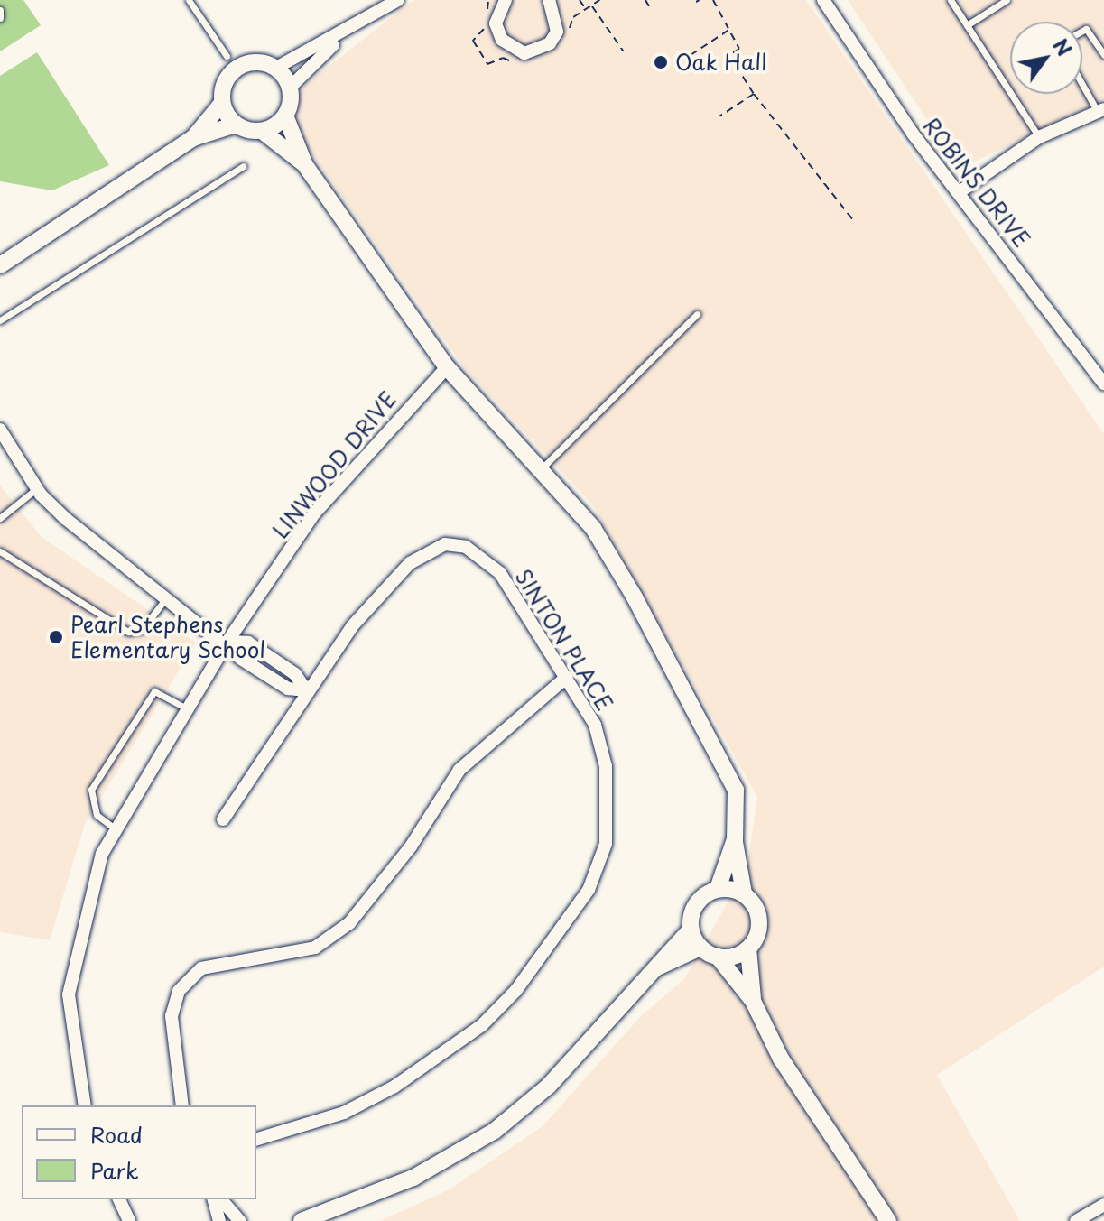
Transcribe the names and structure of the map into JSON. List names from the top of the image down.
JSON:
{
  "streets": {
    "street": ["ROBINS DRIVE", "LINWOOD DRIVE", "SINTON PLACE"]
  },
  "places": ["Oak Hall", "Pearl Stephens Elementary School"],
  "legend": ["Road", "Park"],
  "north": "top right"
}
